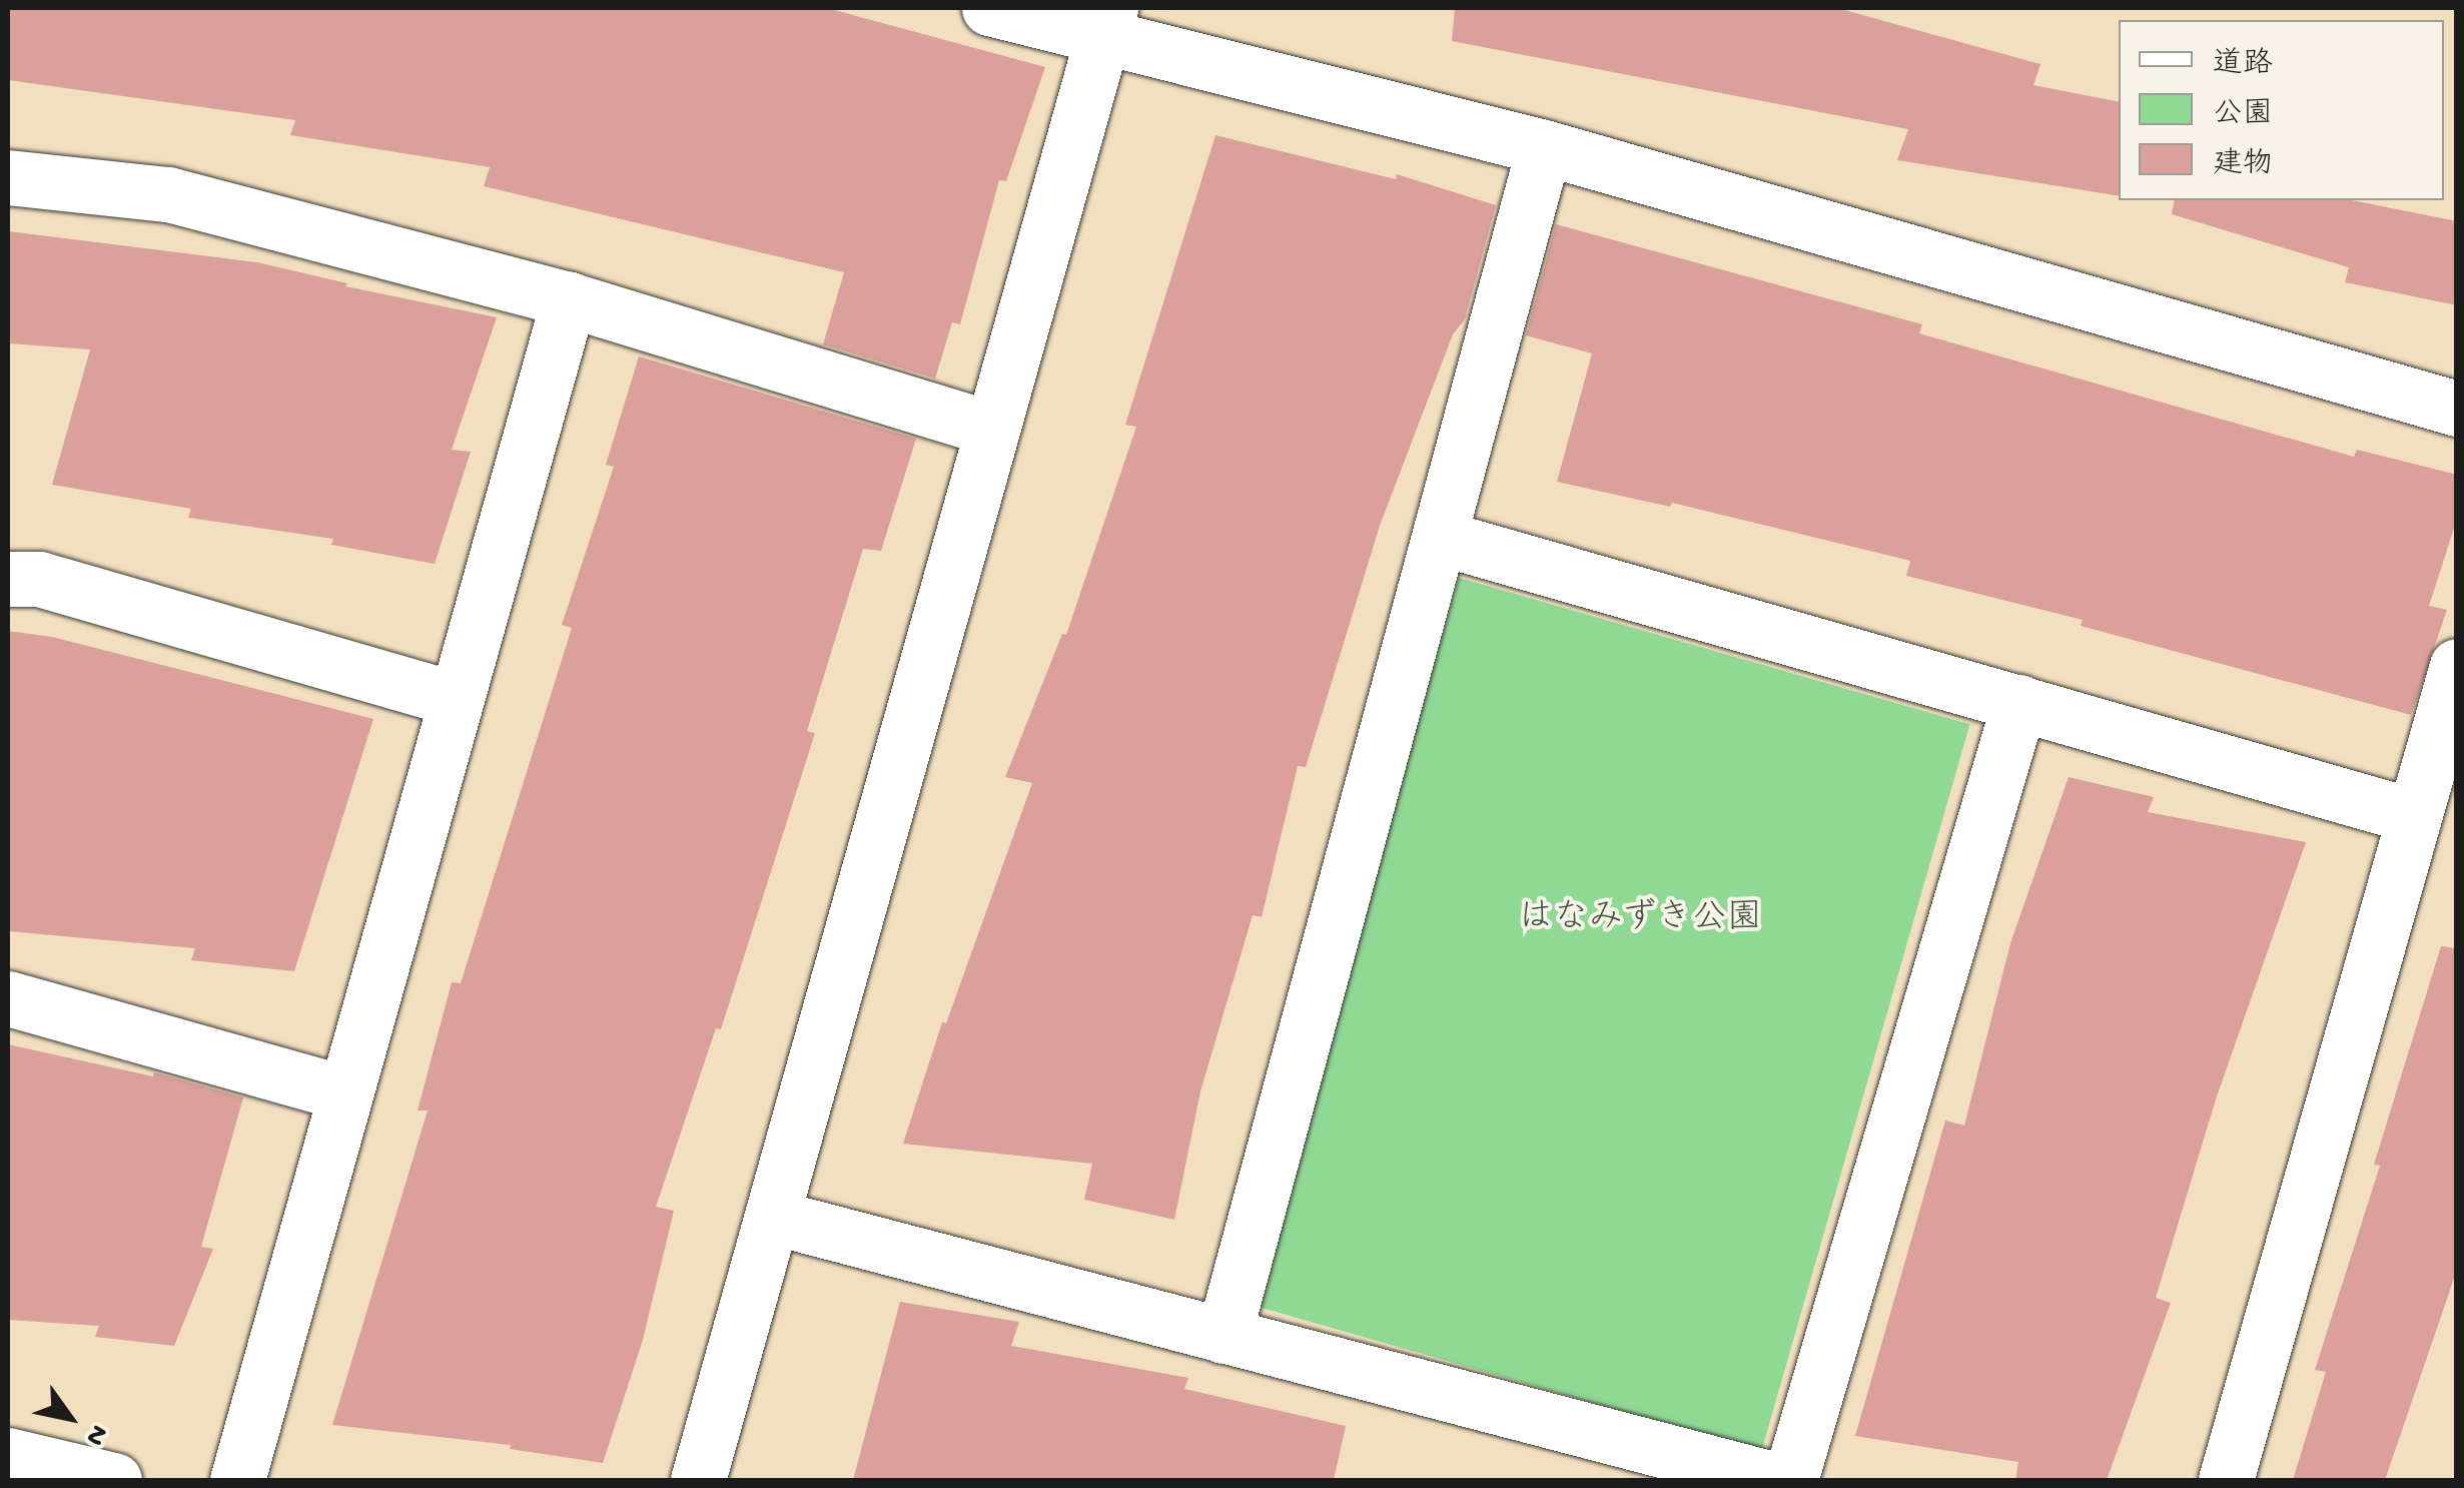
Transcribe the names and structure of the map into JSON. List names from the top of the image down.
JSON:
{
  "parks": ["はなみずき公園"],
  "legend": ["道路", "公園", "建物"],
  "north": "bottom right"
}
